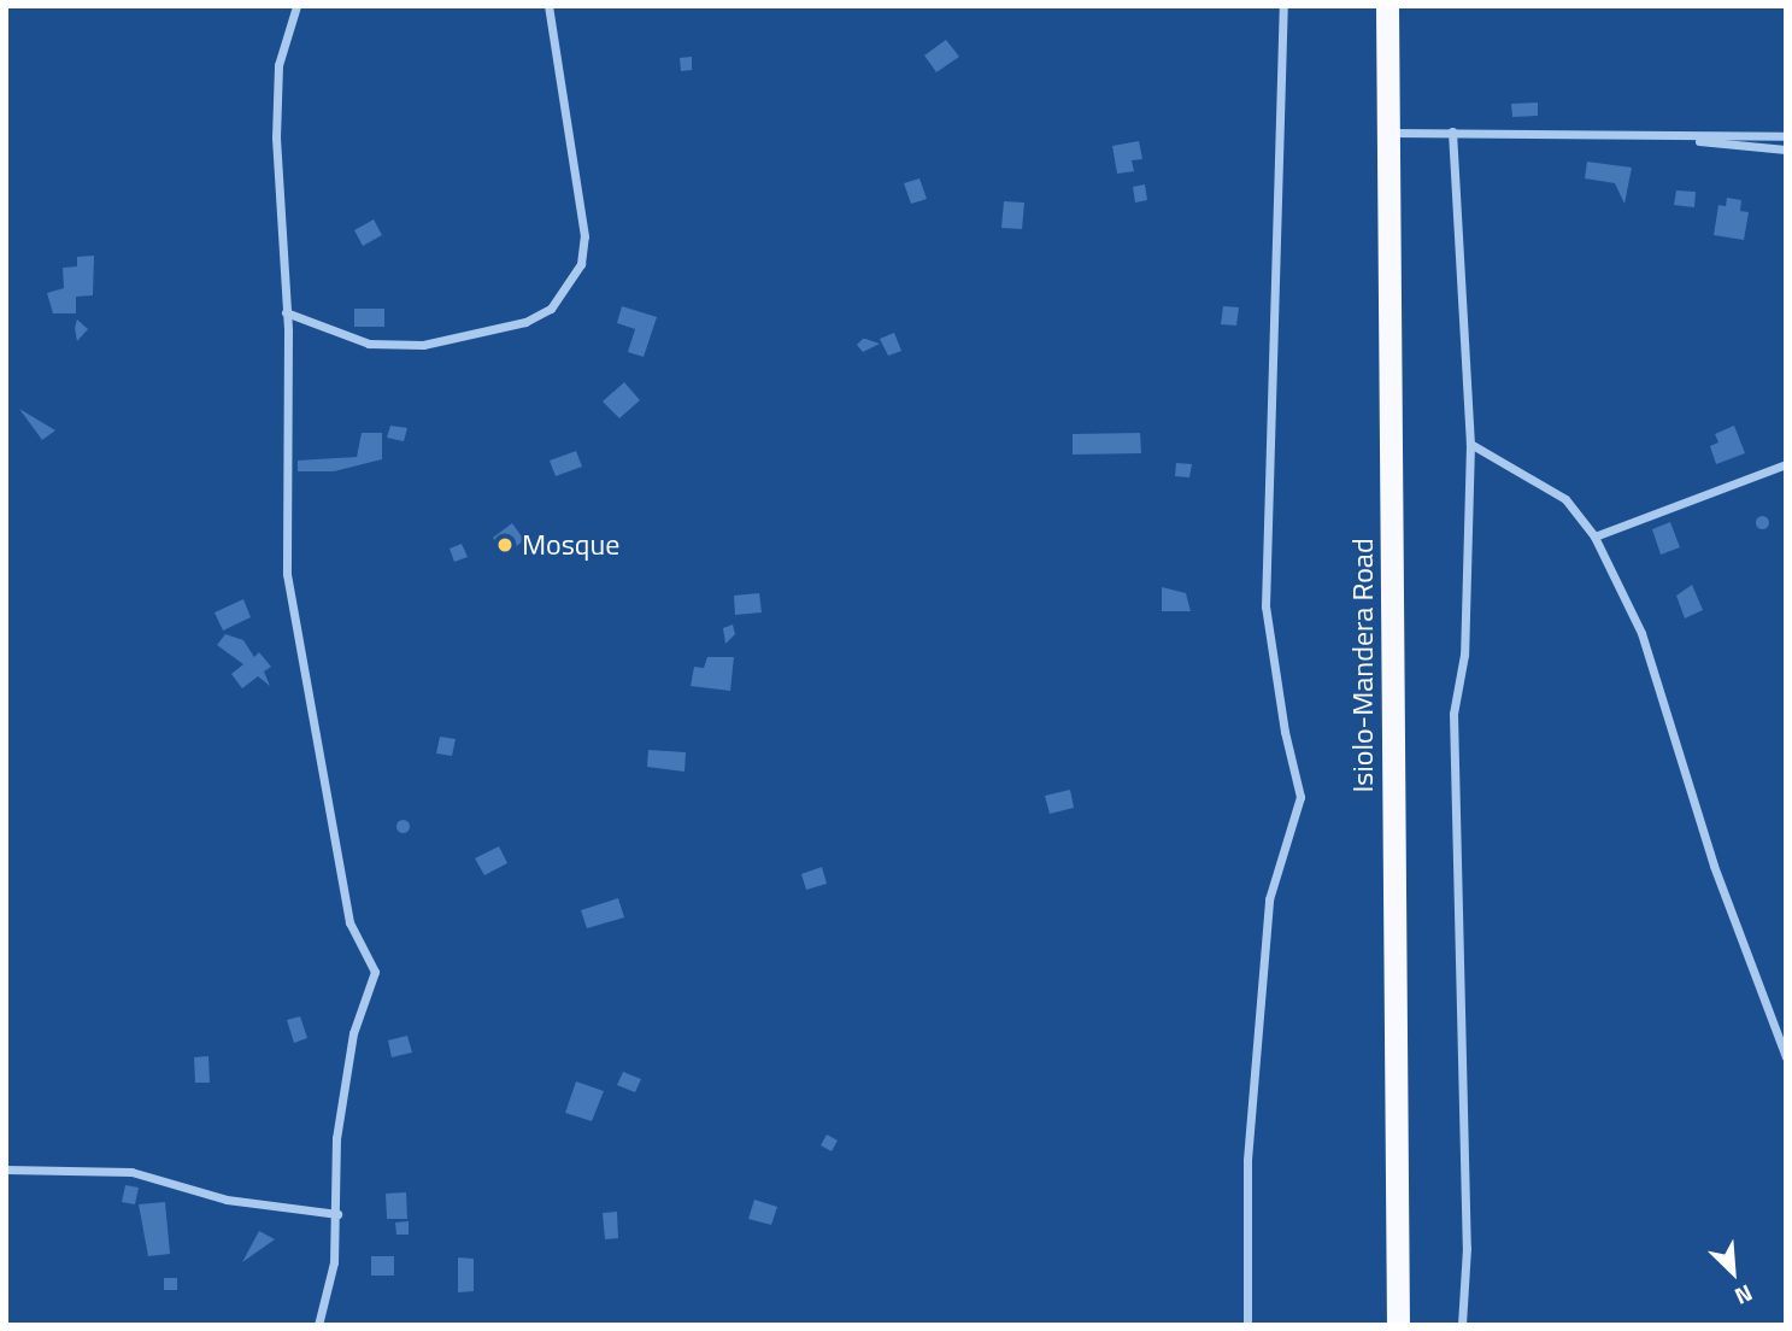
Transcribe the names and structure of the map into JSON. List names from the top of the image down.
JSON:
{
  "streets": {
    "highway": ["Isiolo-Mandera Road"]
  },
  "places": ["Mosque"],
  "north": "bottom right"
}
